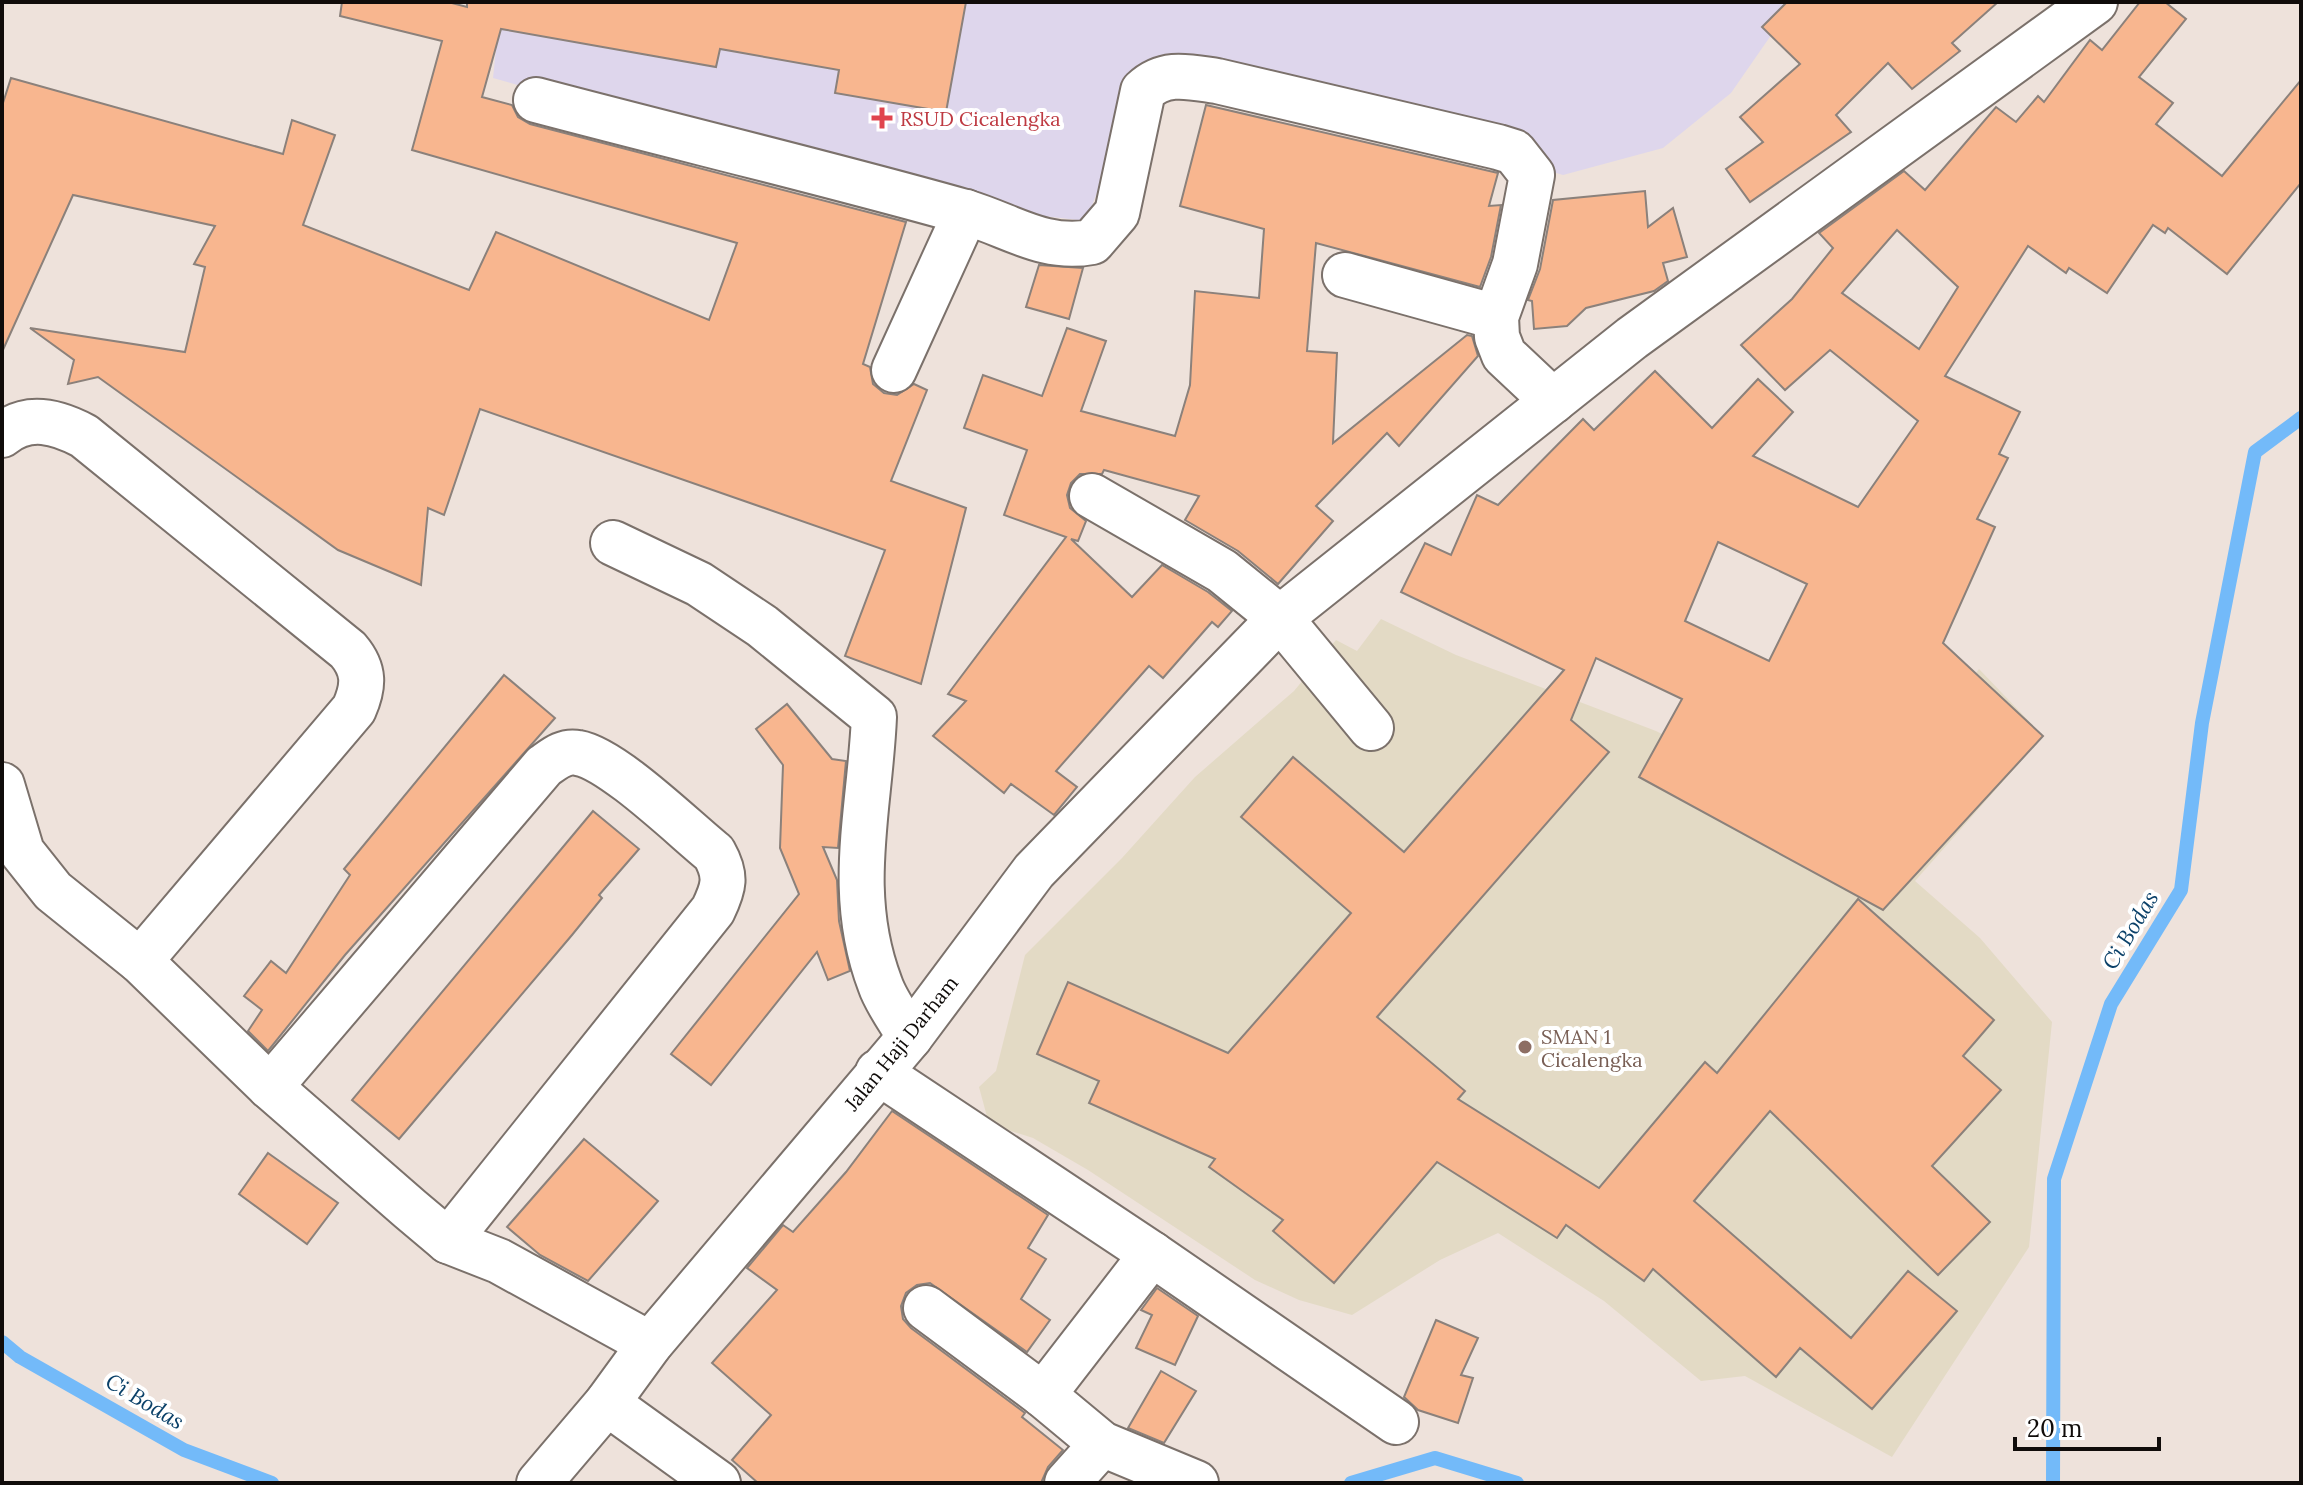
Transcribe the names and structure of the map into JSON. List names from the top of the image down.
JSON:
{
  "streets": {
    "street": ["Jalan Haji Darham"]
  },
  "water": ["Ci Bodas"],
  "places": {
    "health": ["RSUD Cicalengka"],
    "other": ["SMAN 1 Cicalengka"]
  },
  "scale_bar": "20 m"
}
